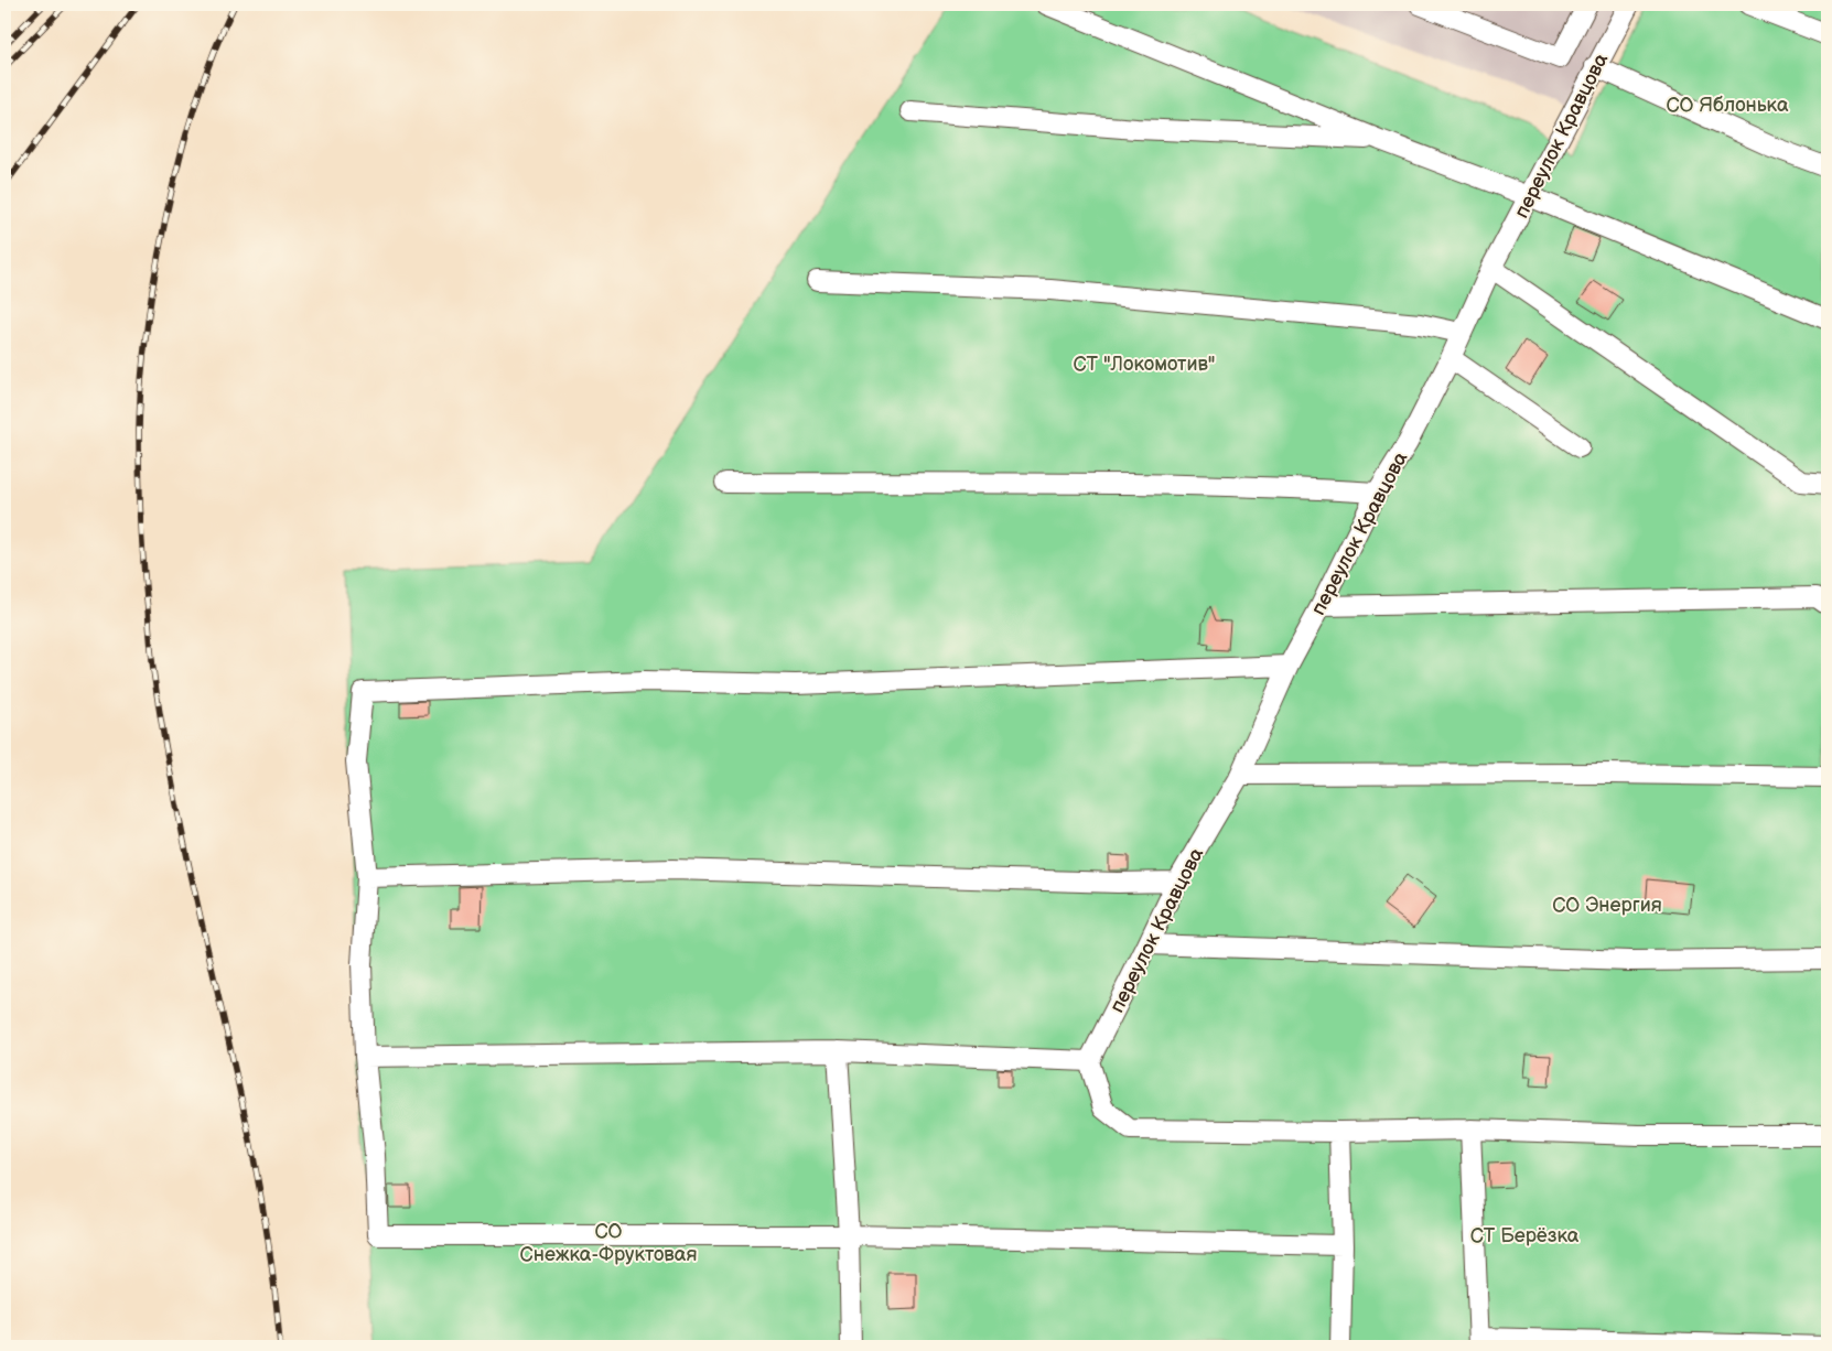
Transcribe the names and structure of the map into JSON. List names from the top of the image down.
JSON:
{
  "streets": {
    "street": ["переулок Кравцова"]
  },
  "parks": [
    "СО Яблонька",
    "СТ \"Локомотив\"",
    "СО Энергия",
    "СО Снежка-Фруктовая",
    "СТ Берёзка"
  ]
}
